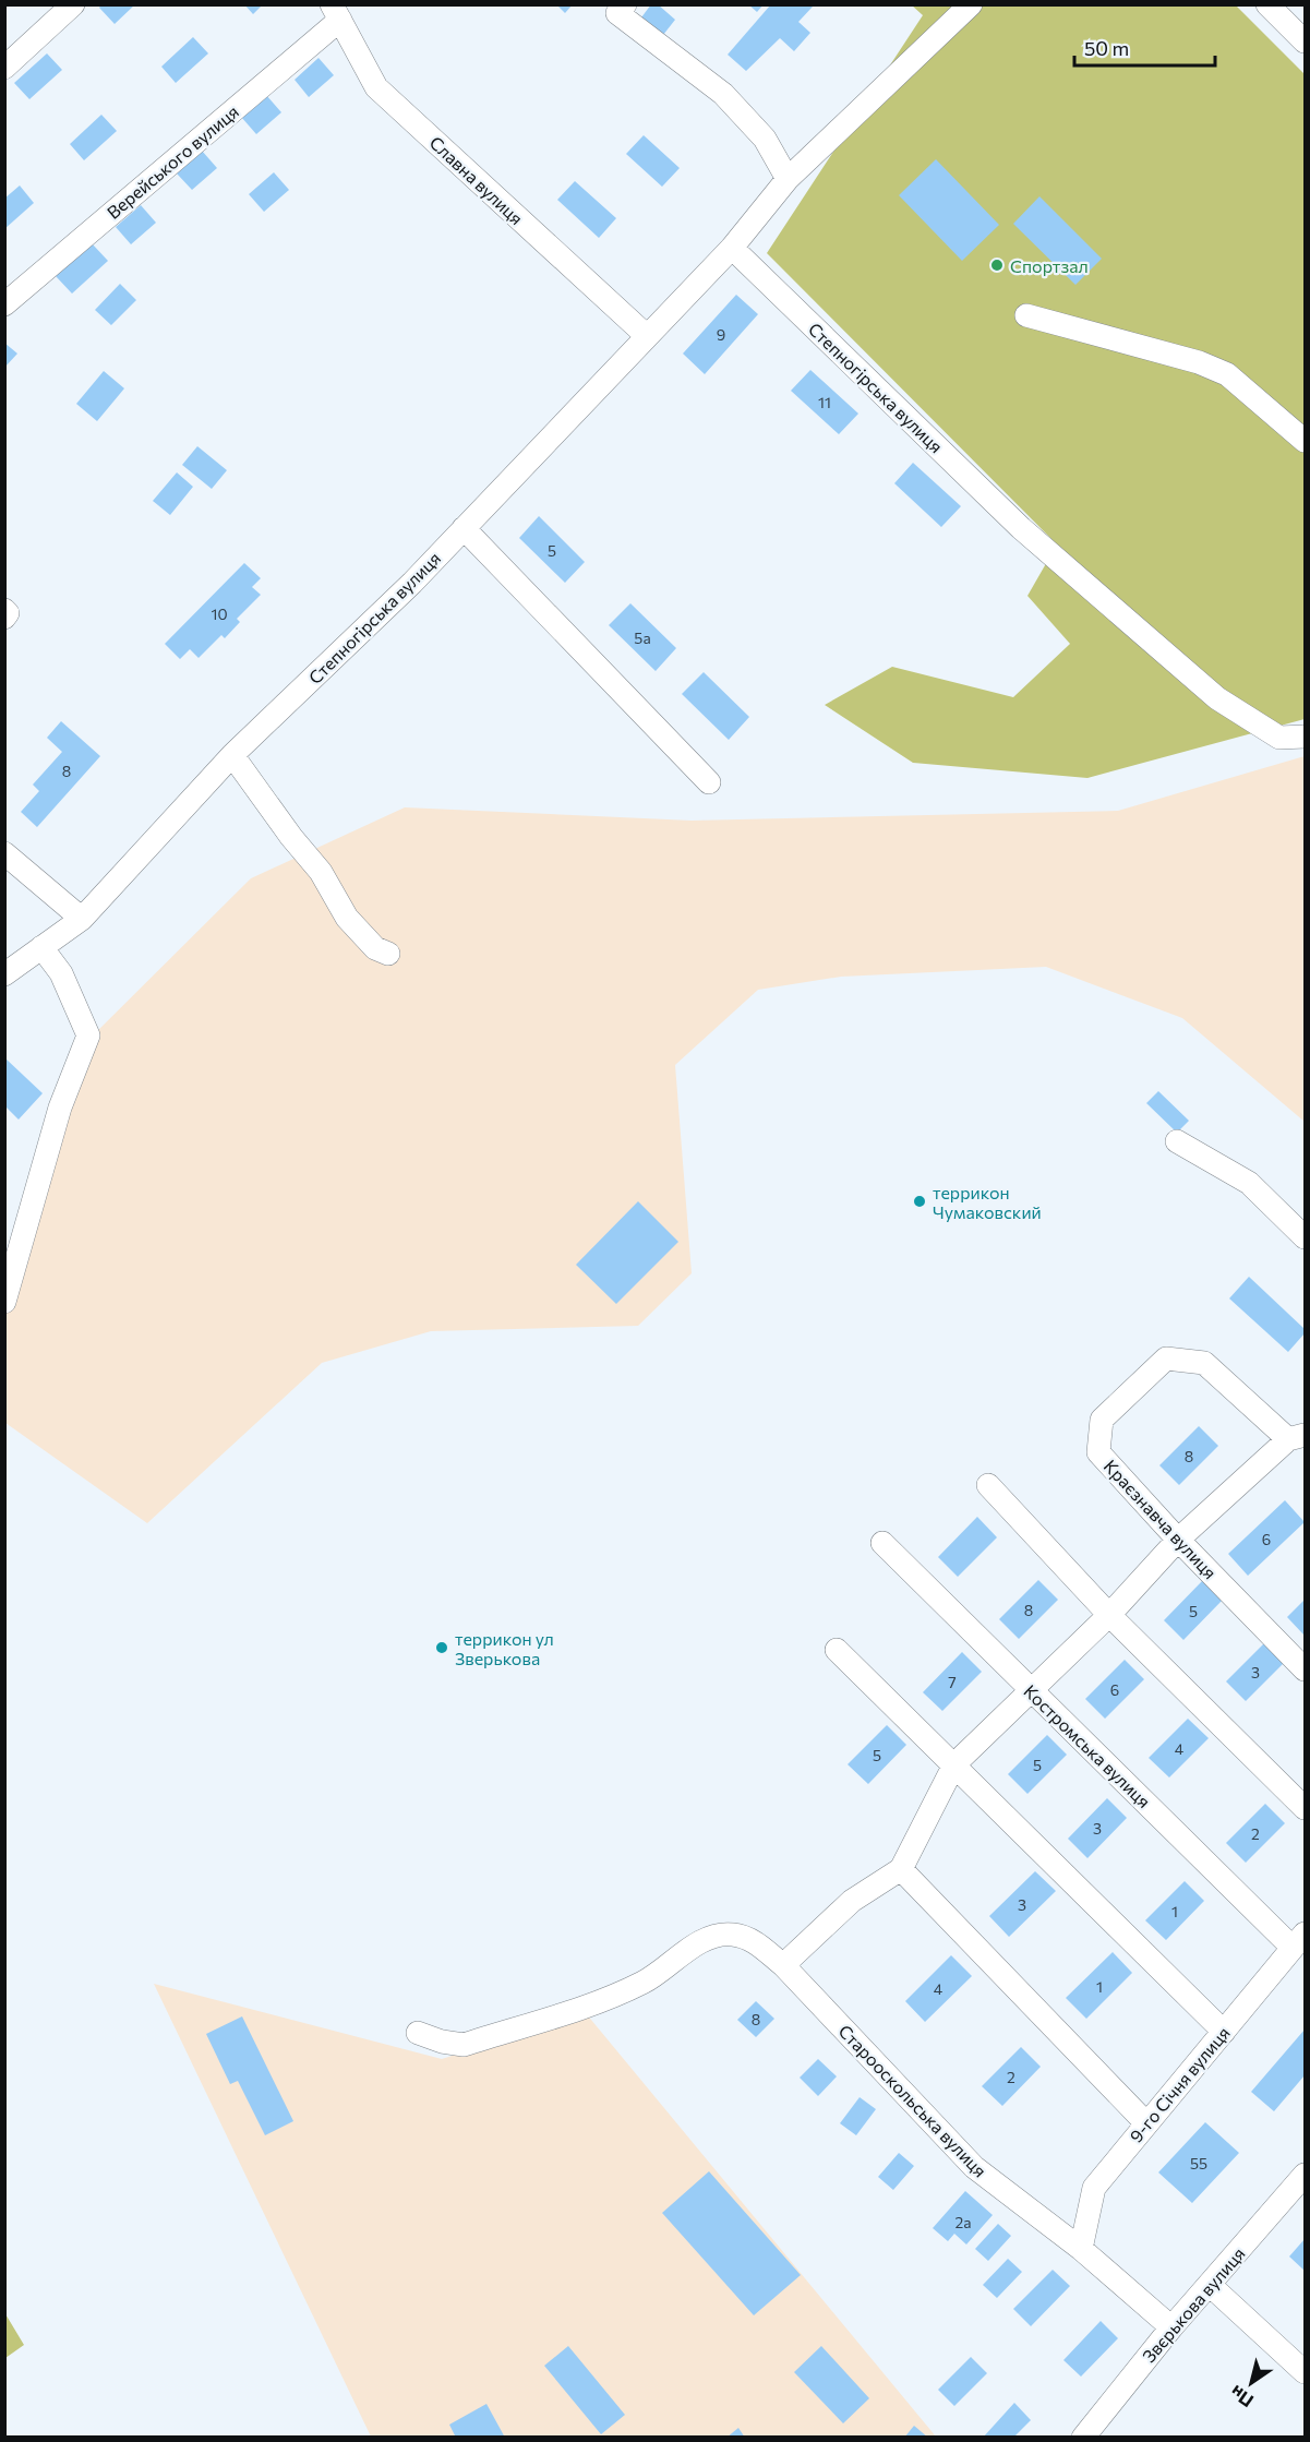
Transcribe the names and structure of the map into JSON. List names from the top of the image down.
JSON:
{
  "streets": {
    "street": [
      "Верейського вулиця",
      "Славна вулиця",
      "Степногірська вулиця",
      "Краєзнавча вулиця",
      "Костромська вулиця",
      "9-го Січня вулиця",
      "Старооскольська вулиця",
      "Звєрькова вулиця"
    ]
  },
  "crossings": [
    ["Верейського вулиця", "Славна вулиця"],
    ["Славна вулиця", "Степногірська вулиця"],
    ["Костромська вулиця", "9-го Січня вулиця"],
    ["9-го Січня вулиця", "Старооскольська вулиця"],
    ["Старооскольська вулиця", "Звєрькова вулиця"]
  ],
  "places": ["Спортзал", "террикон Чумаковский", "террикон ул Зверькова"],
  "house_numbers": [
    "9",
    "11",
    "5",
    "10",
    "5а",
    "8",
    "8",
    "6",
    "8",
    "5",
    "3",
    "7",
    "6",
    "4",
    "5",
    "5",
    "3",
    "2",
    "3",
    "1",
    "1",
    "4",
    "8",
    "2",
    "55",
    "2а"
  ],
  "scale_bar": "50 m",
  "north": "bottom left"
}
